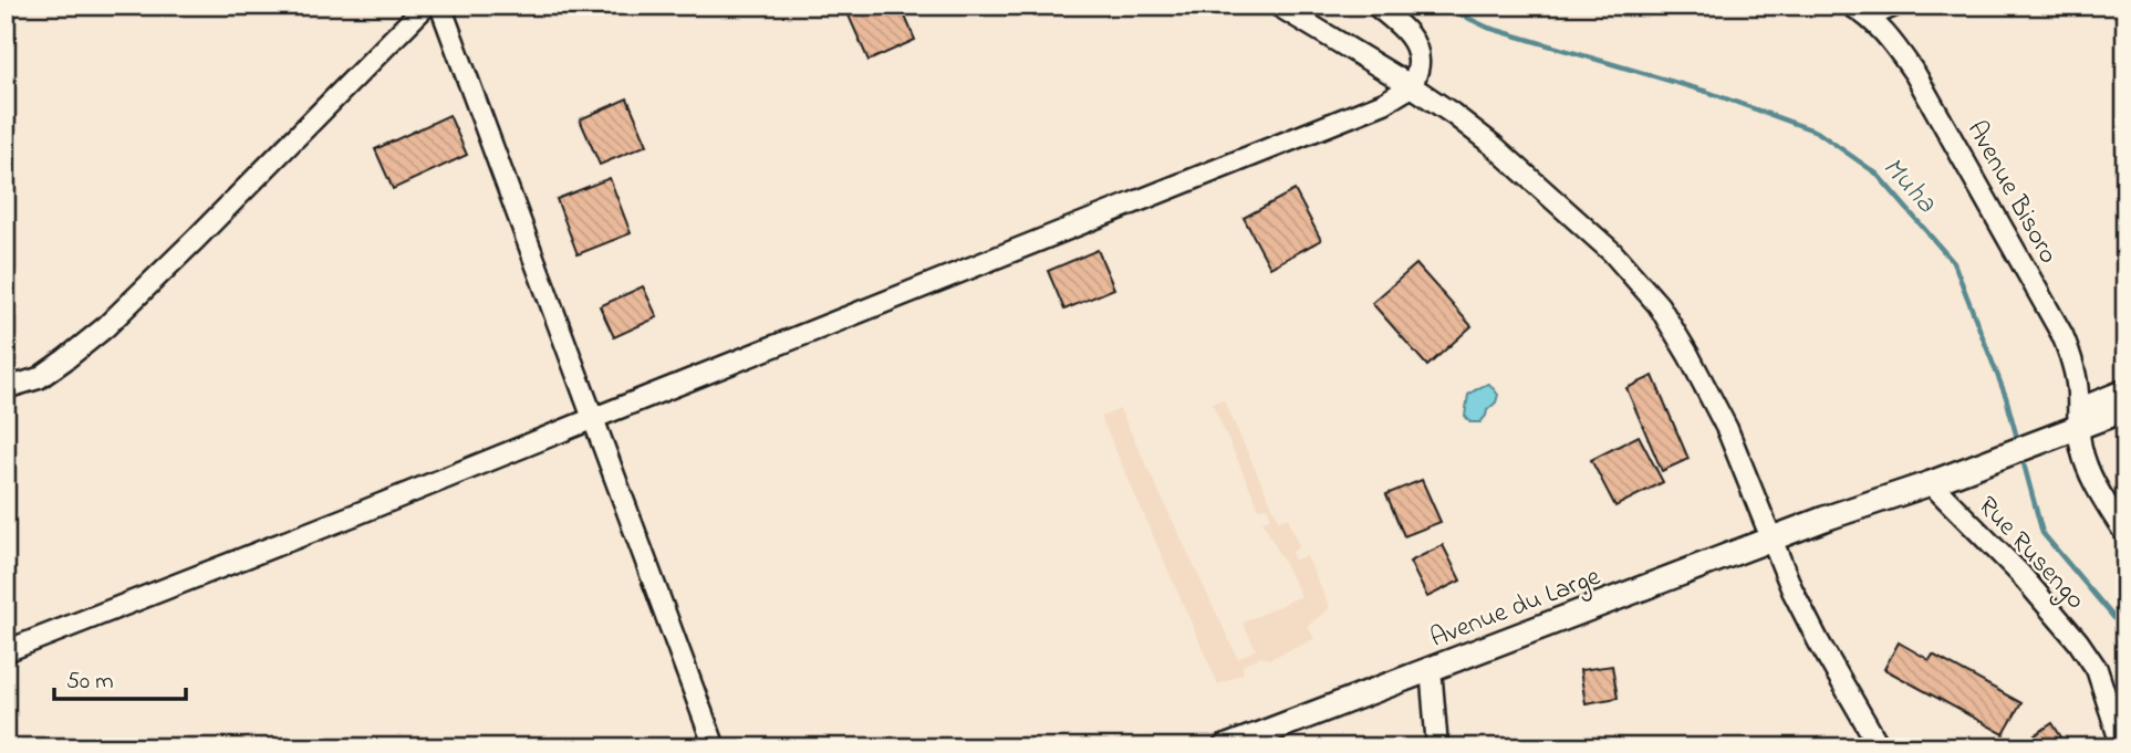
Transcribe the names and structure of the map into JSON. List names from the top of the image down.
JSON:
{
  "streets": {
    "main road": ["Avenue du Large"],
    "street": ["Avenue Bisoro", "Rue Rusengo"]
  },
  "crossings": [
    ["Avenue Bisoro", "Avenue du Large"],
    ["Rue Rusengo", "Avenue du Large"]
  ],
  "water": ["Muha"],
  "scale_bar": "50 m"
}
